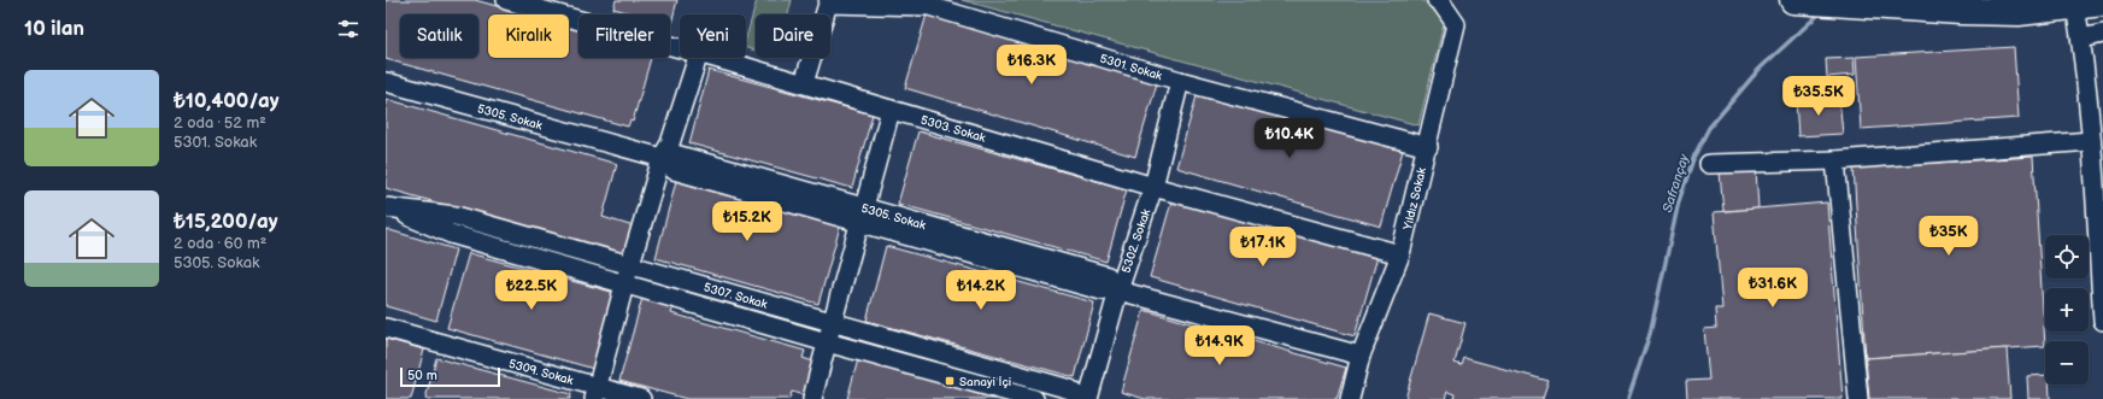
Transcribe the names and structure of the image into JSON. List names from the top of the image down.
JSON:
{
  "streets": {
    "street": [
      "5301. Sokak",
      "5305. Sokak",
      "5303. Sokak",
      "Yıldız Sokak",
      "5302. Sokak",
      "5307. Sokak",
      "5309. Sokak"
    ]
  },
  "crossings": [
    ["5301. Sokak", "5303. Sokak"],
    ["5301. Sokak", "Yıldız Sokak"],
    ["5301. Sokak", "5302. Sokak"],
    ["5305. Sokak", "Yıldız Sokak"],
    ["5305. Sokak", "5302. Sokak"],
    ["5303. Sokak", "Yıldız Sokak"],
    ["5303. Sokak", "5302. Sokak"]
  ],
  "water": ["Safrançay"],
  "places": {
    "transit": ["Sanayi İçi"]
  },
  "scale_bar": "50 m",
  "page": {
    "heading": "10 ilan",
    "chip": [
      "Satılık",
      "Kiralık",
      "Filtreler",
      "Yeni",
      "Daire"
    ],
    "price": [
      "₺16.3K",
      "₺35.5K",
      "₺10.4K",
      "₺15.2K",
      "₺35K",
      "₺17.1K",
      "₺31.6K",
      "₺22.5K",
      "₺14.2K",
      "₺14.9K"
    ],
    "list": [
      {
        "name": "₺10,400/ay",
        "note": "2 oda · 52 m² · 5301. Sokak"
      },
      {
        "name": "₺15,200/ay",
        "note": "2 oda · 60 m² · 5305. Sokak"
      }
    ],
    "map_buttons": ["+", "−"],
    "scale": "50 m"
  }
}
